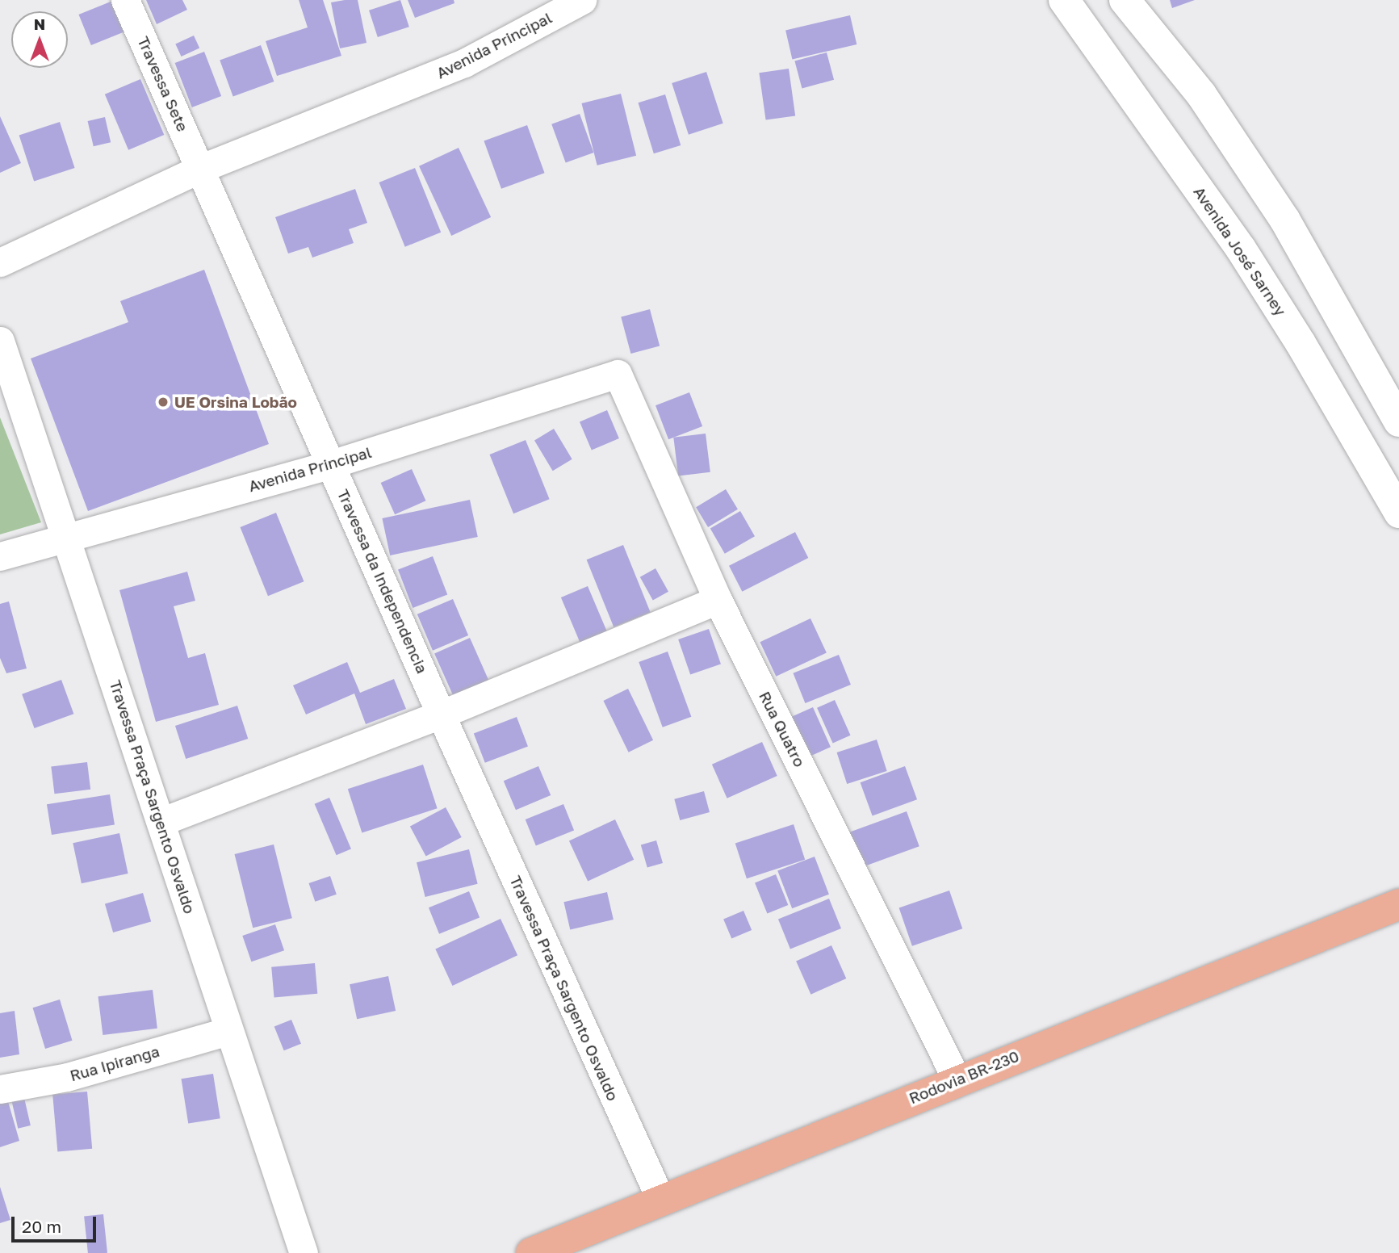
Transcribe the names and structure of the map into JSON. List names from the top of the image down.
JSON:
{
  "streets": {
    "main road": ["Avenida José Sarney", "Rodovia BR-230"],
    "street": [
      "Avenida Principal",
      "Travessa Sete",
      "Travessa da Independencia",
      "Rua Quatro",
      "Travessa Praça Sargento Osvaldo",
      "Rua Ipiranga"
    ]
  },
  "crossings": [
    ["Avenida Principal", "Travessa Sete"],
    ["Avenida Principal", "Travessa da Independencia"],
    ["Avenida Principal", "Rua Quatro"],
    ["Avenida Principal", "Travessa Praça Sargento Osvaldo"],
    ["Travessa Sete", "Travessa da Independencia"],
    ["Travessa da Independencia", "Travessa Praça Sargento Osvaldo"],
    ["Rua Quatro", "Rodovia BR-230"],
    ["Travessa Praça Sargento Osvaldo", "Rua Ipiranga"],
    ["Travessa Praça Sargento Osvaldo", "Rodovia BR-230"]
  ],
  "places": ["UE Orsina Lobão"],
  "scale_bar": "20 m",
  "north": "top"
}
